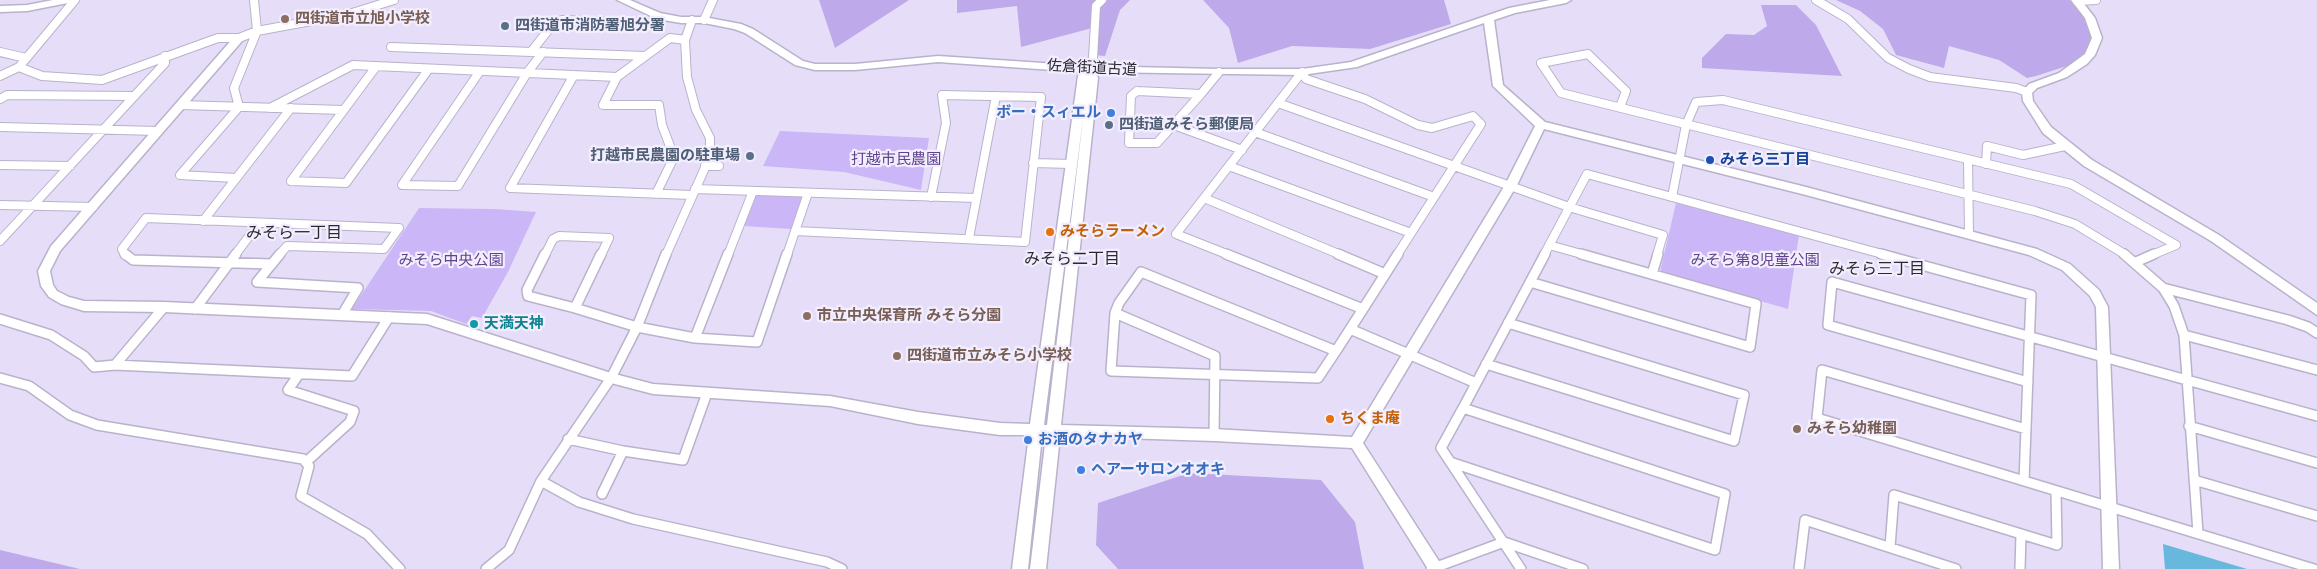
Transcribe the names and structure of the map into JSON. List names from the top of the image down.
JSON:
{
  "streets": {
    "street": ["佐倉街道古道"]
  },
  "districts": ["みそら一丁目", "みそら二丁目", "みそら三丁目"],
  "parks": ["打越市民農園", "みそら中央公園", "みそら第8児童公園"],
  "places": [
    "四街道市立旭小学校",
    "四街道市消防署旭分署",
    "ボー・スィエル",
    "四街道みそら郵便局",
    "打越市民農園の駐車場",
    "みそら三丁目",
    "みそらラーメン",
    "市立中央保育所 みそら分園",
    "天満天神",
    "四街道市立みそら小学校",
    "ちくま庵",
    "みそら幼稚園",
    "お酒のタナカヤ",
    "ヘアーサロンオオキ"
  ]
}
